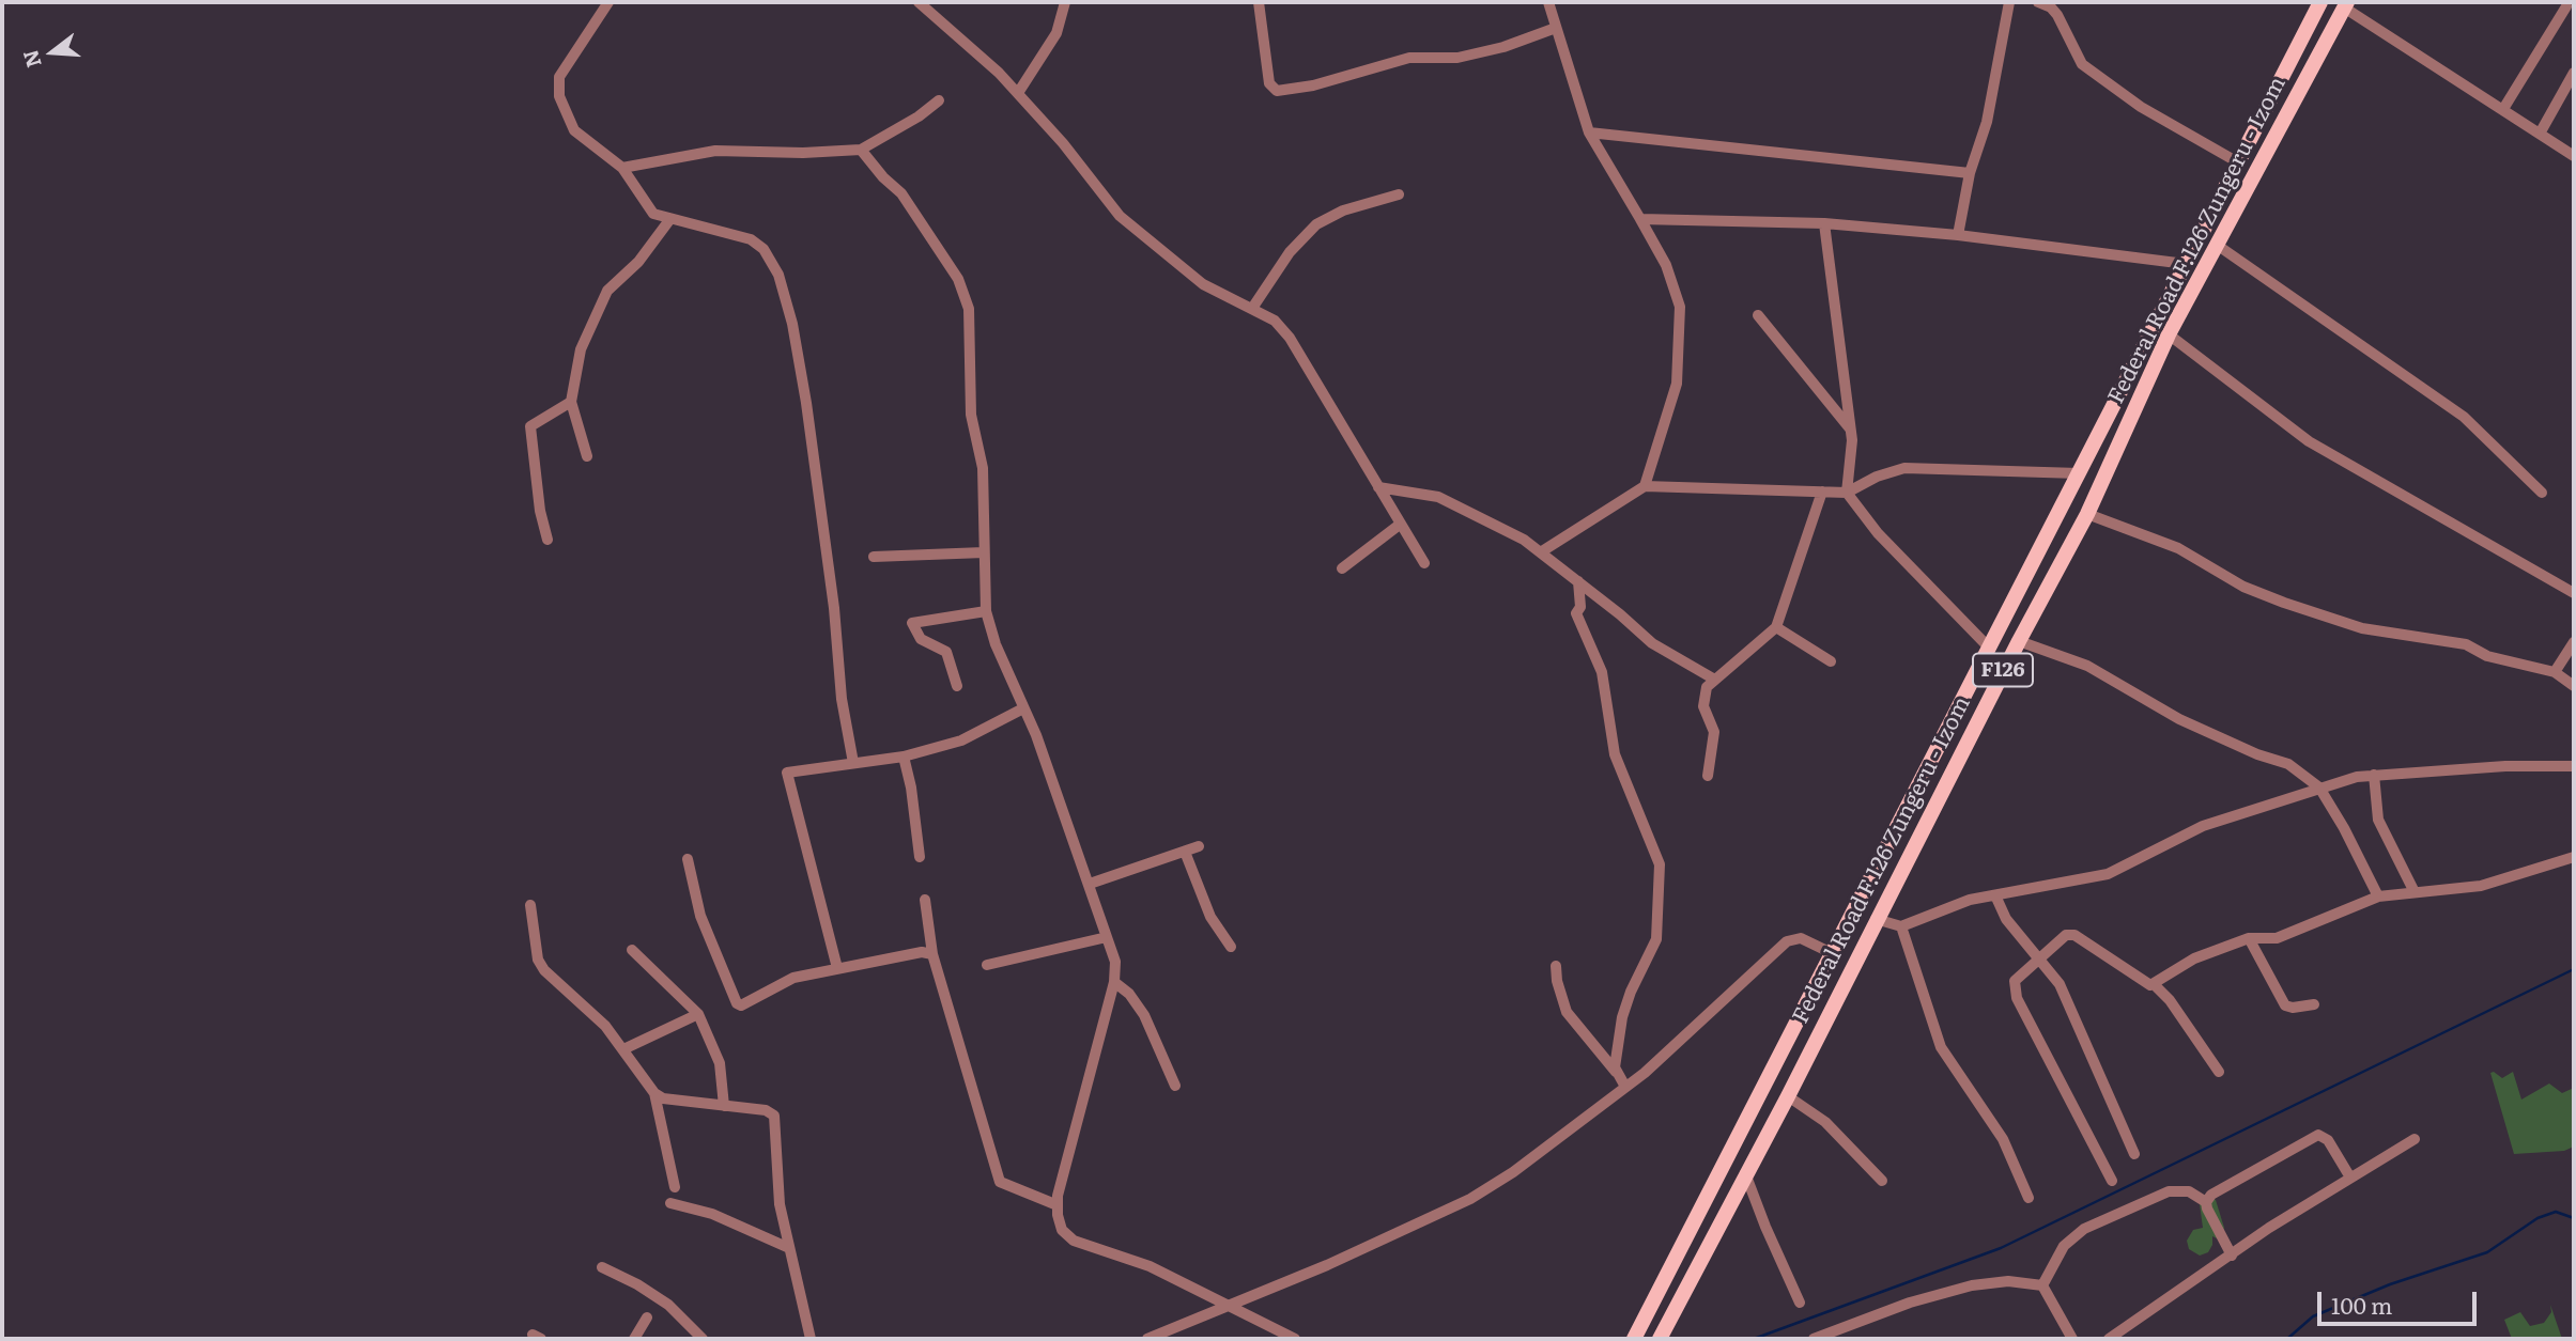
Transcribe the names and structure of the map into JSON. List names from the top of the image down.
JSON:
{
  "streets": {
    "main road": ["Federal Road F.126 Zungeru - Izom", "F126"]
  },
  "scale_bar": "100 m",
  "north": "left"
}
